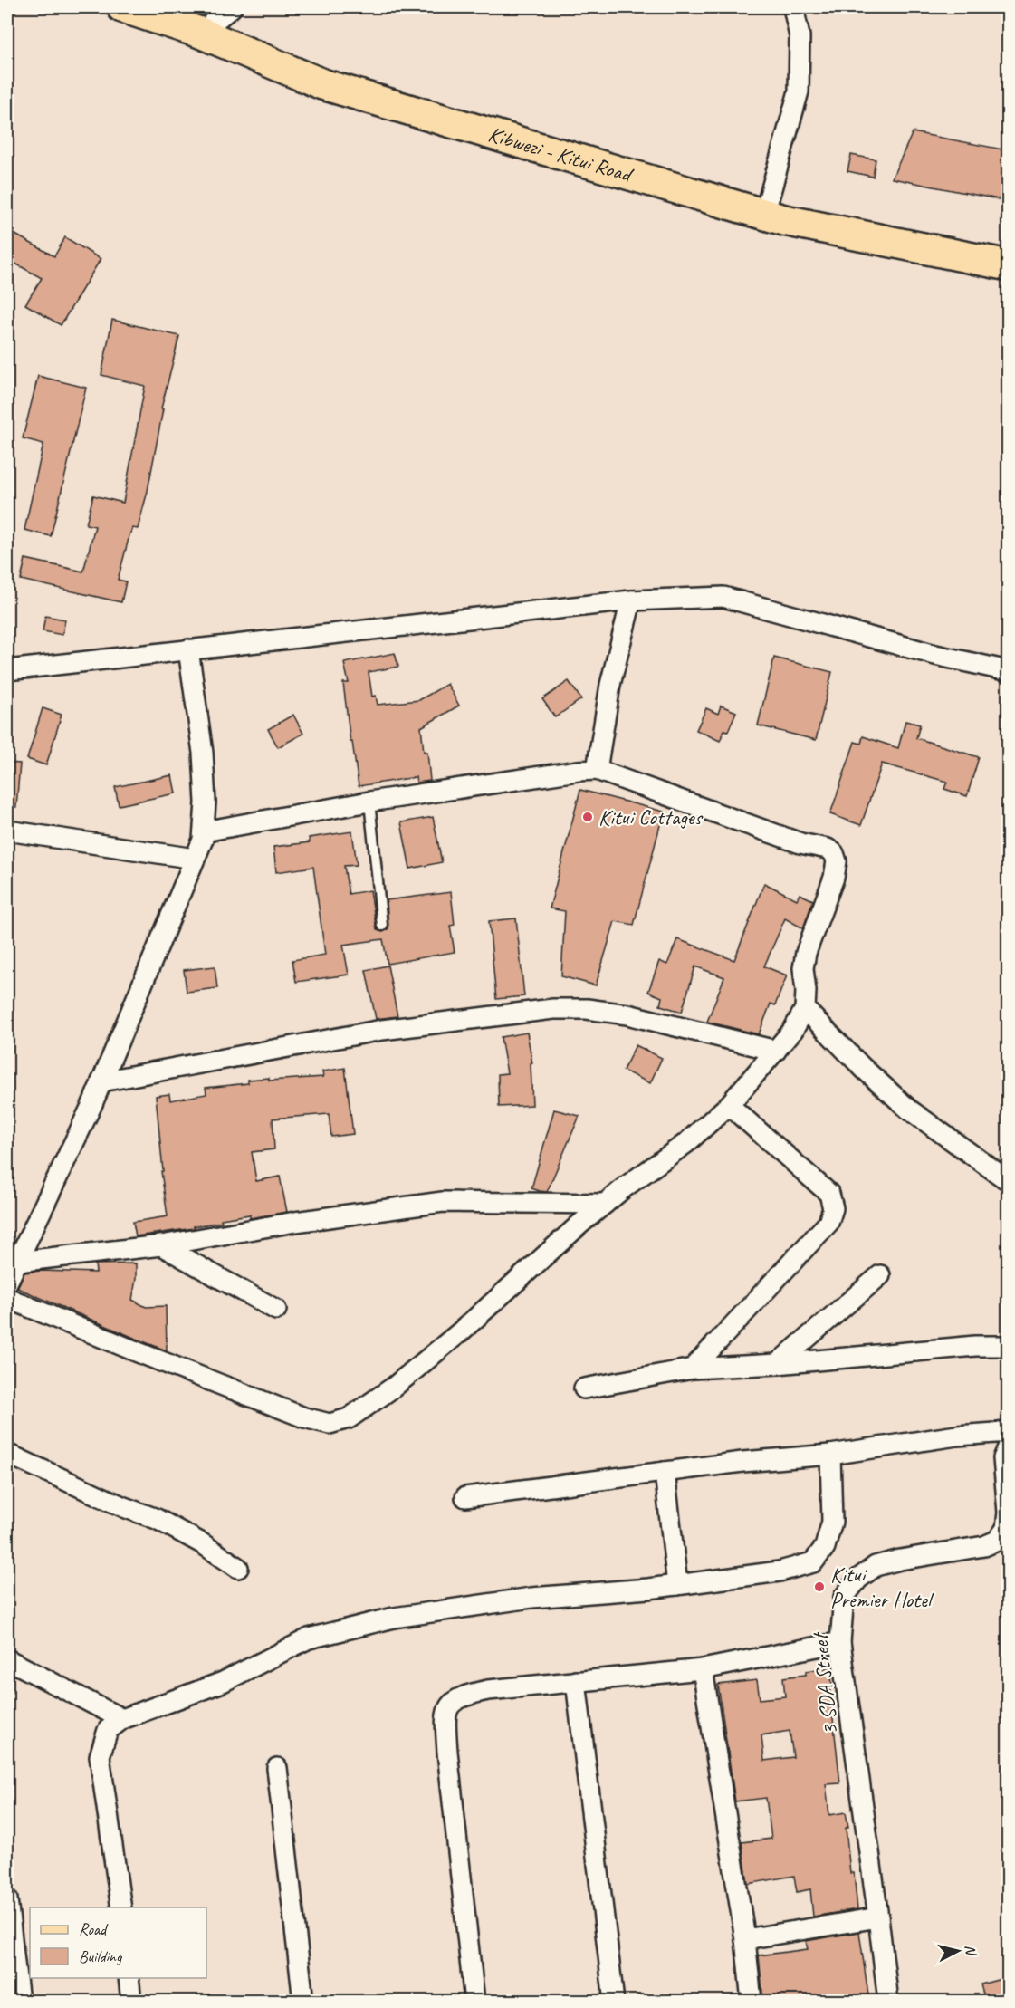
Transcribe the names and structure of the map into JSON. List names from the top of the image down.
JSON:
{
  "streets": {
    "main road": ["Kibwezi - Kitui Road"],
    "street": ["3 SDA Street"]
  },
  "places": ["Kitui Cottages", "Kitui Premier Hotel"],
  "legend": ["Road", "Building"],
  "north": "right"
}
